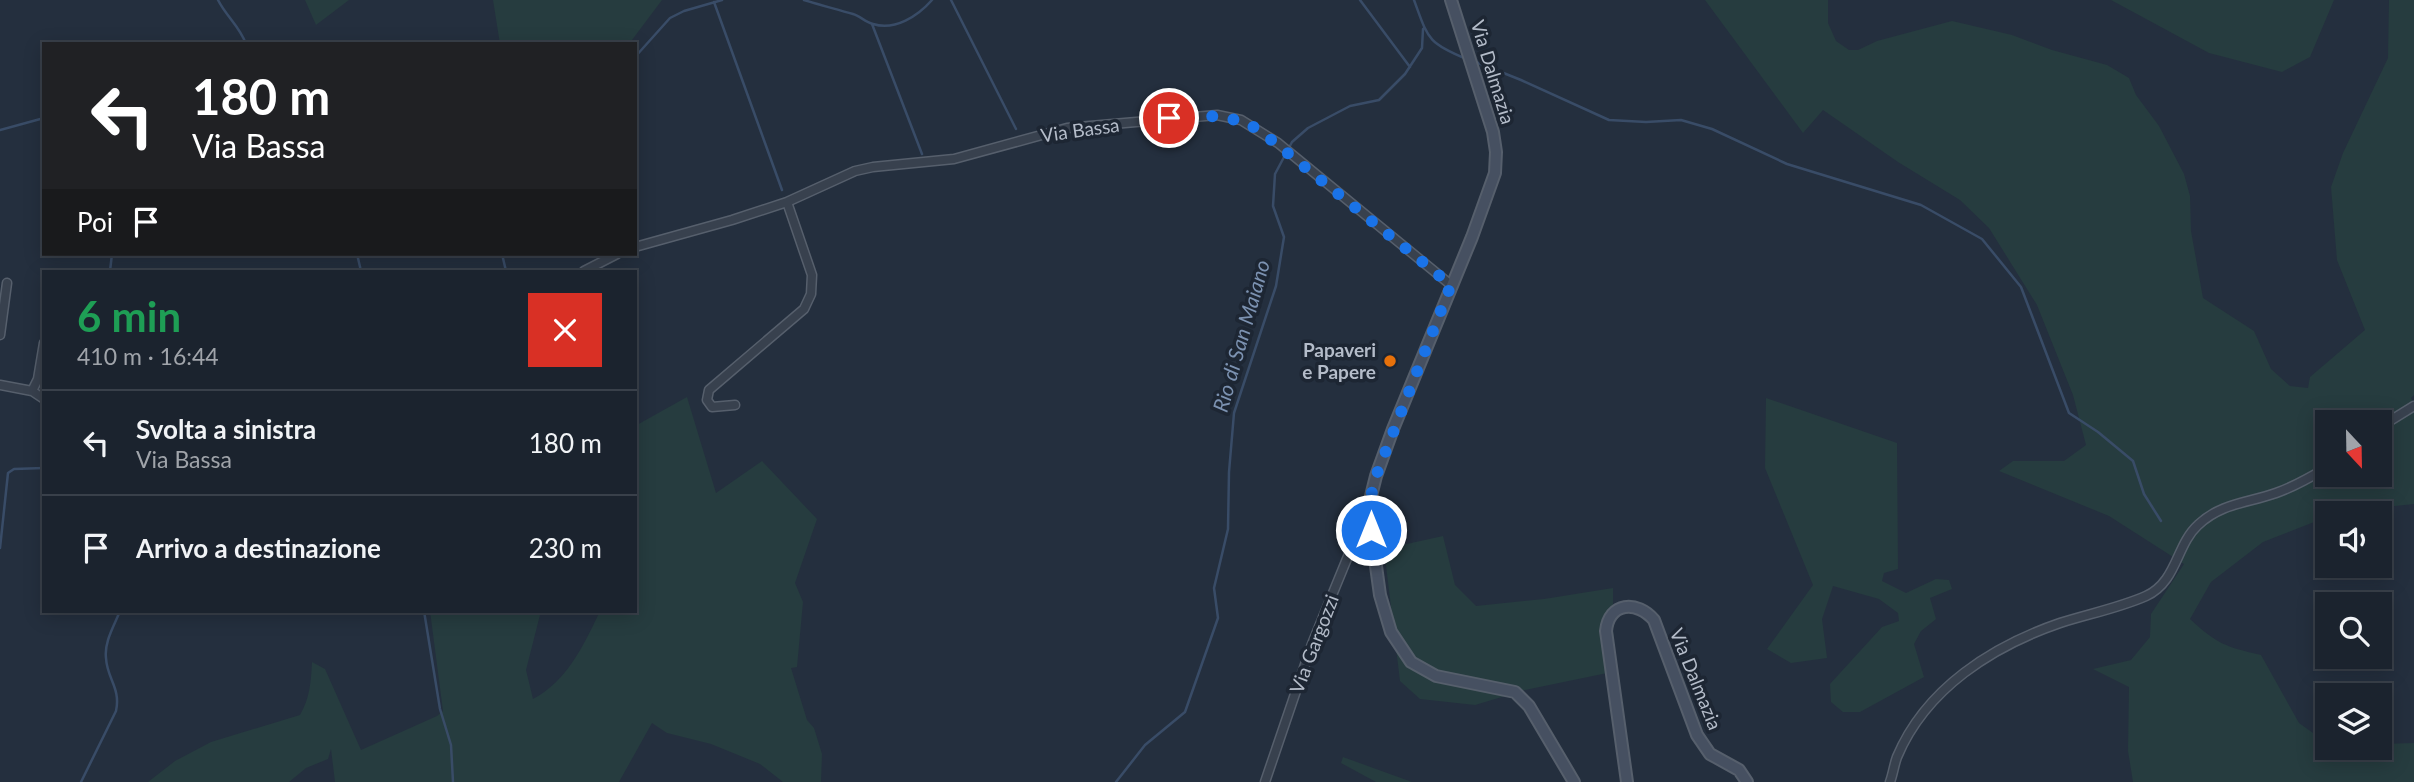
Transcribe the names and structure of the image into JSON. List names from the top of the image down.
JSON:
{
  "streets": {
    "main road": ["Via Dalmazia"],
    "street": ["Via Bassa", "Via Gargozzi"]
  },
  "crossings": [
    ["Via Dalmazia", "Via Bassa"],
    ["Via Dalmazia", "Via Gargozzi"]
  ],
  "water": ["Rio di San Maiano"],
  "places": ["Papaveri e Papere"],
  "north": "bottom",
  "page": {
    "turn": ["180 m", "Via Bassa"],
    "then": "Poi",
    "heading": ["6 min", "410 m · 16:44"],
    "list": [
      {
        "name": "Svolta a sinistra",
        "note": "Via Bassa",
        "value": "180 m"
      },
      {
        "name": "Arrivo a destinazione",
        "value": "230 m"
      }
    ]
  }
}
